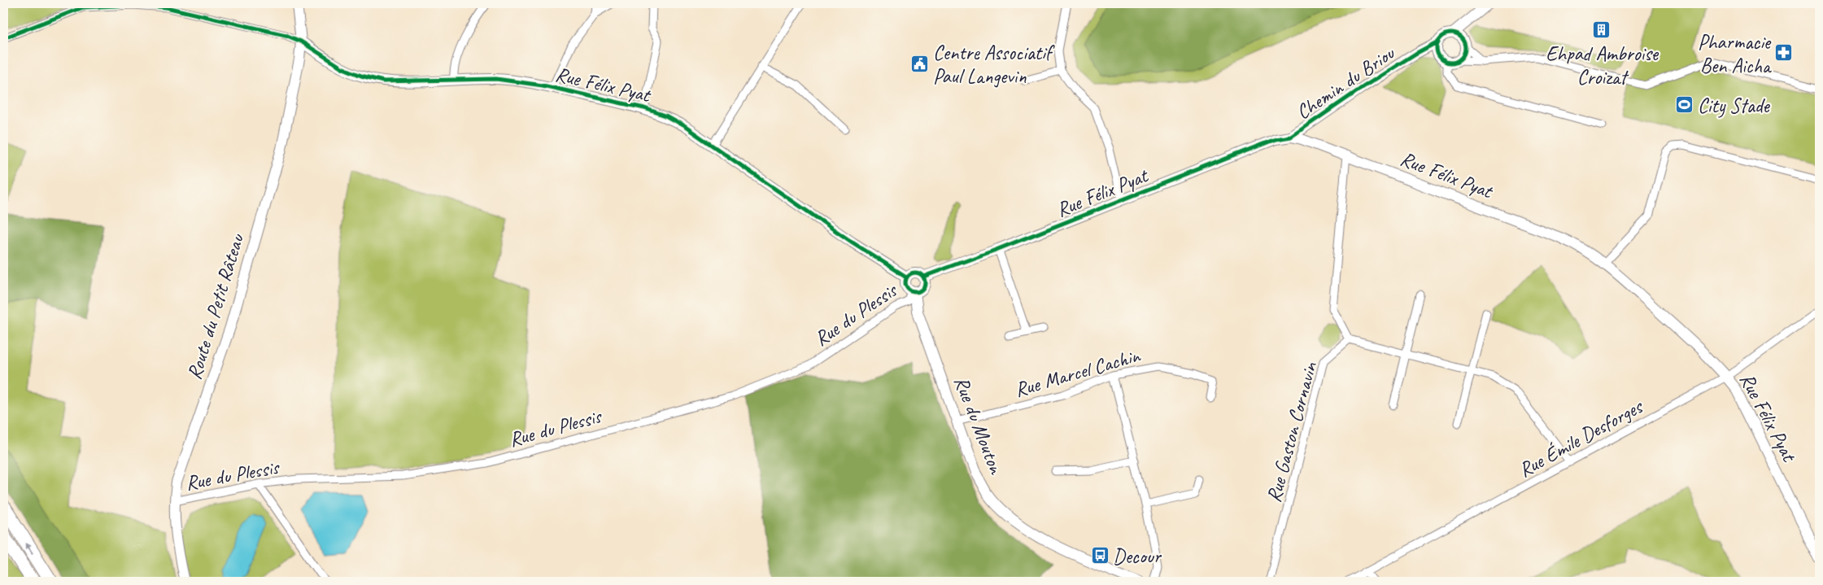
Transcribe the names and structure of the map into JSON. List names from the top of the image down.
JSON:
{
  "streets": {
    "street": [
      "Chemin du Briou",
      "Rue Félix Pyat",
      "Route du Petit Râteau",
      "Rue du Plessis",
      "Rue Marcel Cachin",
      "Rue du Mouton",
      "Rue Gaston Cornavin",
      "Rue Émile Desforges"
    ]
  },
  "crossings": [
    ["Chemin du Briou", "Rue Félix Pyat"],
    ["Rue Félix Pyat", "Route du Petit Râteau"],
    ["Rue Félix Pyat", "Rue du Plessis"],
    ["Rue Félix Pyat", "Rue du Mouton"],
    ["Rue Félix Pyat", "Rue Émile Desforges"],
    ["Route du Petit Râteau", "Rue du Plessis"],
    ["Rue du Plessis", "Rue du Mouton"],
    ["Rue Marcel Cachin", "Rue du Mouton"]
  ],
  "places": {
    "building": ["Ehpad Ambroise Croizat"],
    "pharmacy": ["Pharmacie Ben Aicha"],
    "public building": ["Centre Associatif Paul Langevin"],
    "sports": ["City Stade"],
    "bus stop": ["Decour"]
  }
}
